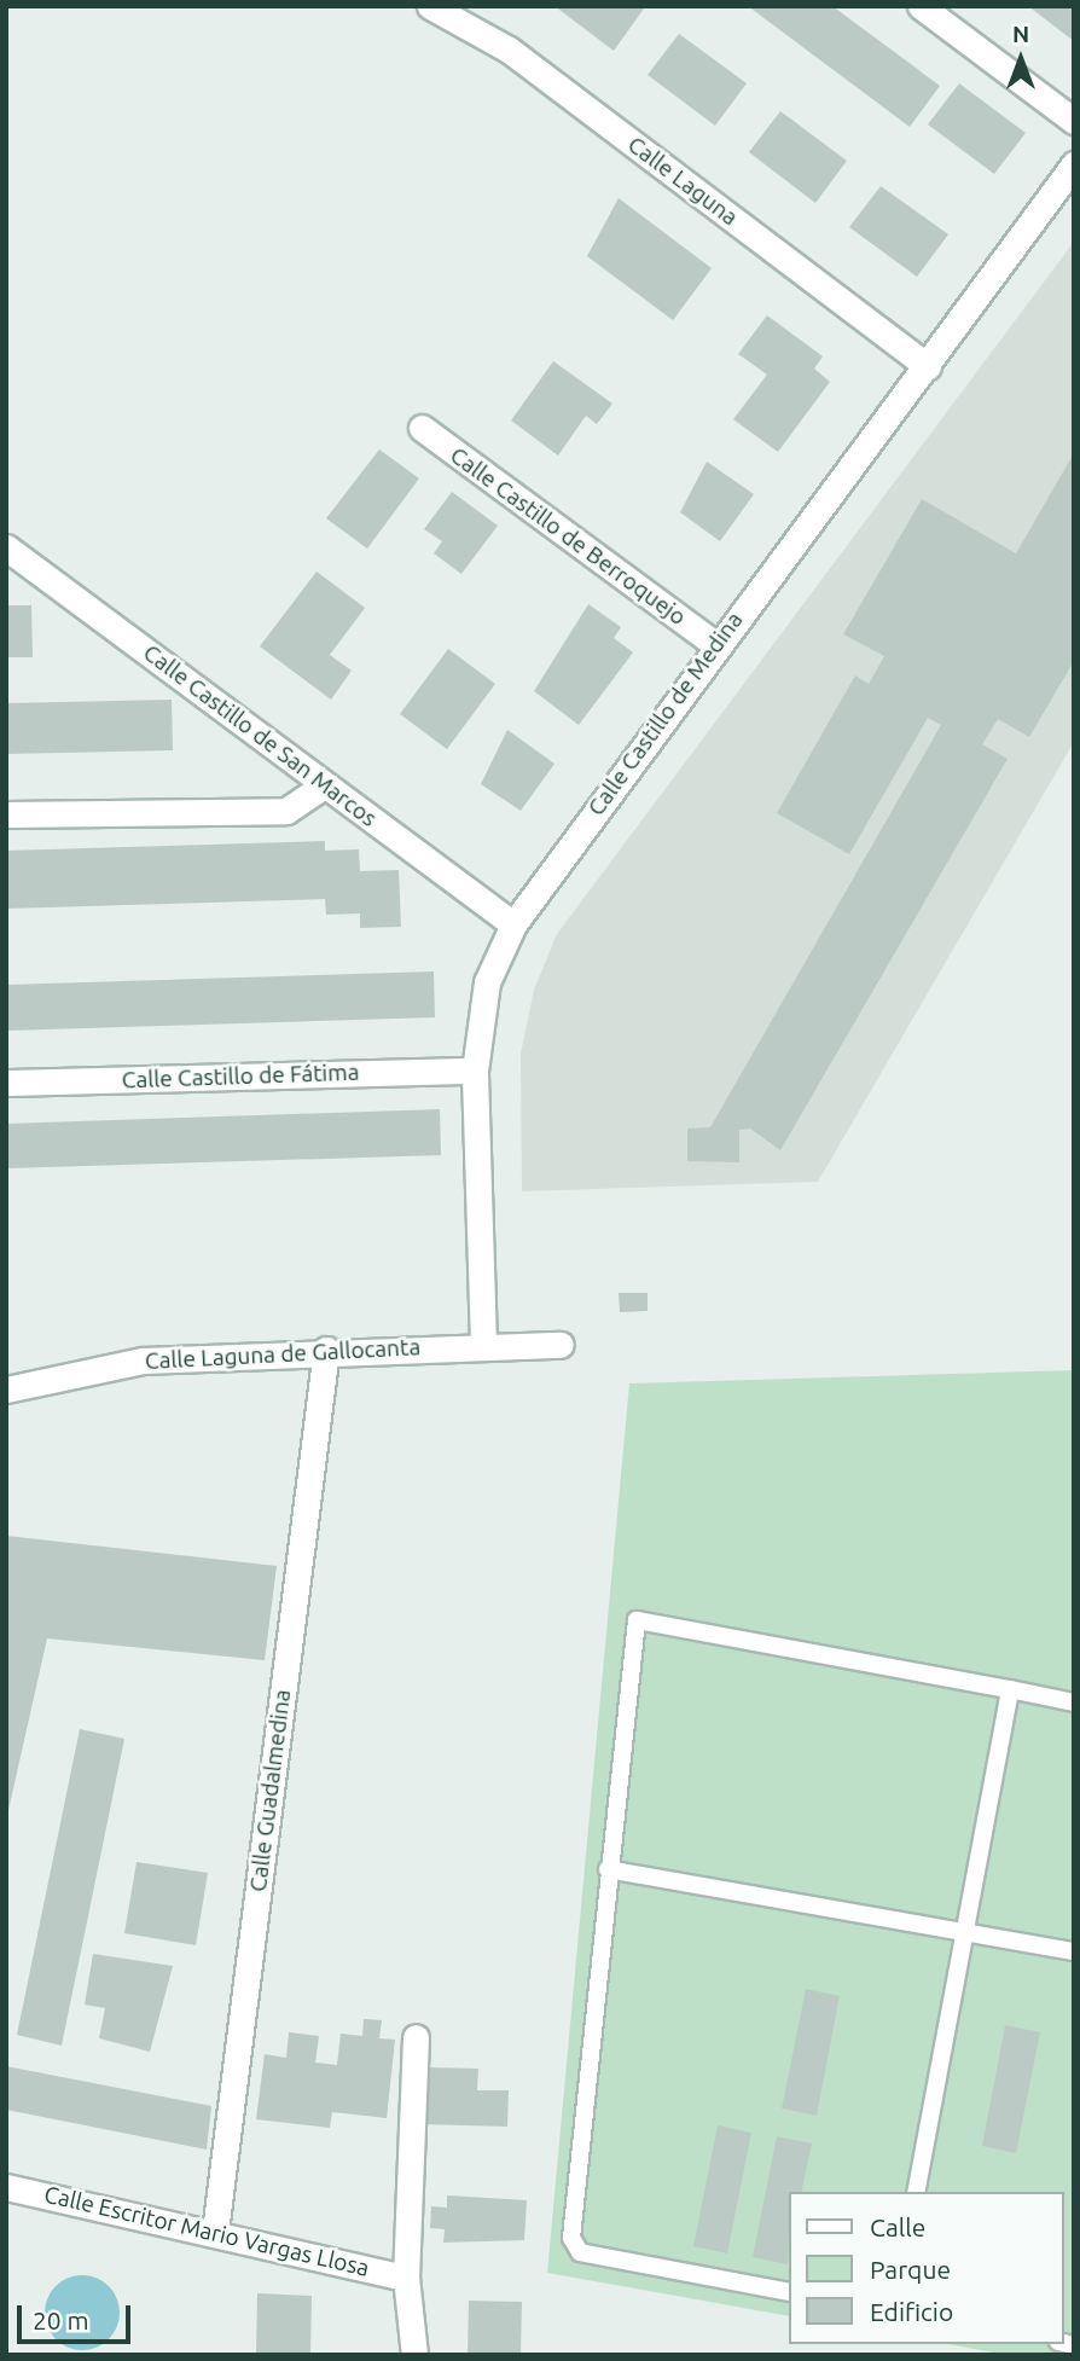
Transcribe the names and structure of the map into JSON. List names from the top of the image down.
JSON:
{
  "streets": {
    "street": [
      "Calle Laguna",
      "Calle Castillo de Berroquejo",
      "Calle Castillo de Medina",
      "Calle Castillo de San Marcos",
      "Calle Castillo de Fátima",
      "Calle Laguna de Gallocanta",
      "Calle Guadalmedina",
      "Calle Escritor Mario Vargas Llosa"
    ]
  },
  "crossings": [
    ["Calle Laguna", "Calle Castillo de Medina"],
    ["Calle Castillo de Berroquejo", "Calle Castillo de Medina"],
    ["Calle Castillo de Medina", "Calle Castillo de San Marcos"],
    ["Calle Castillo de Medina", "Calle Castillo de Fátima"],
    ["Calle Castillo de Medina", "Calle Laguna de Gallocanta"],
    ["Calle Laguna de Gallocanta", "Calle Guadalmedina"],
    ["Calle Guadalmedina", "Calle Escritor Mario Vargas Llosa"]
  ],
  "legend": ["Calle", "Parque", "Edificio"],
  "scale_bar": "20 m",
  "north": "top"
}
